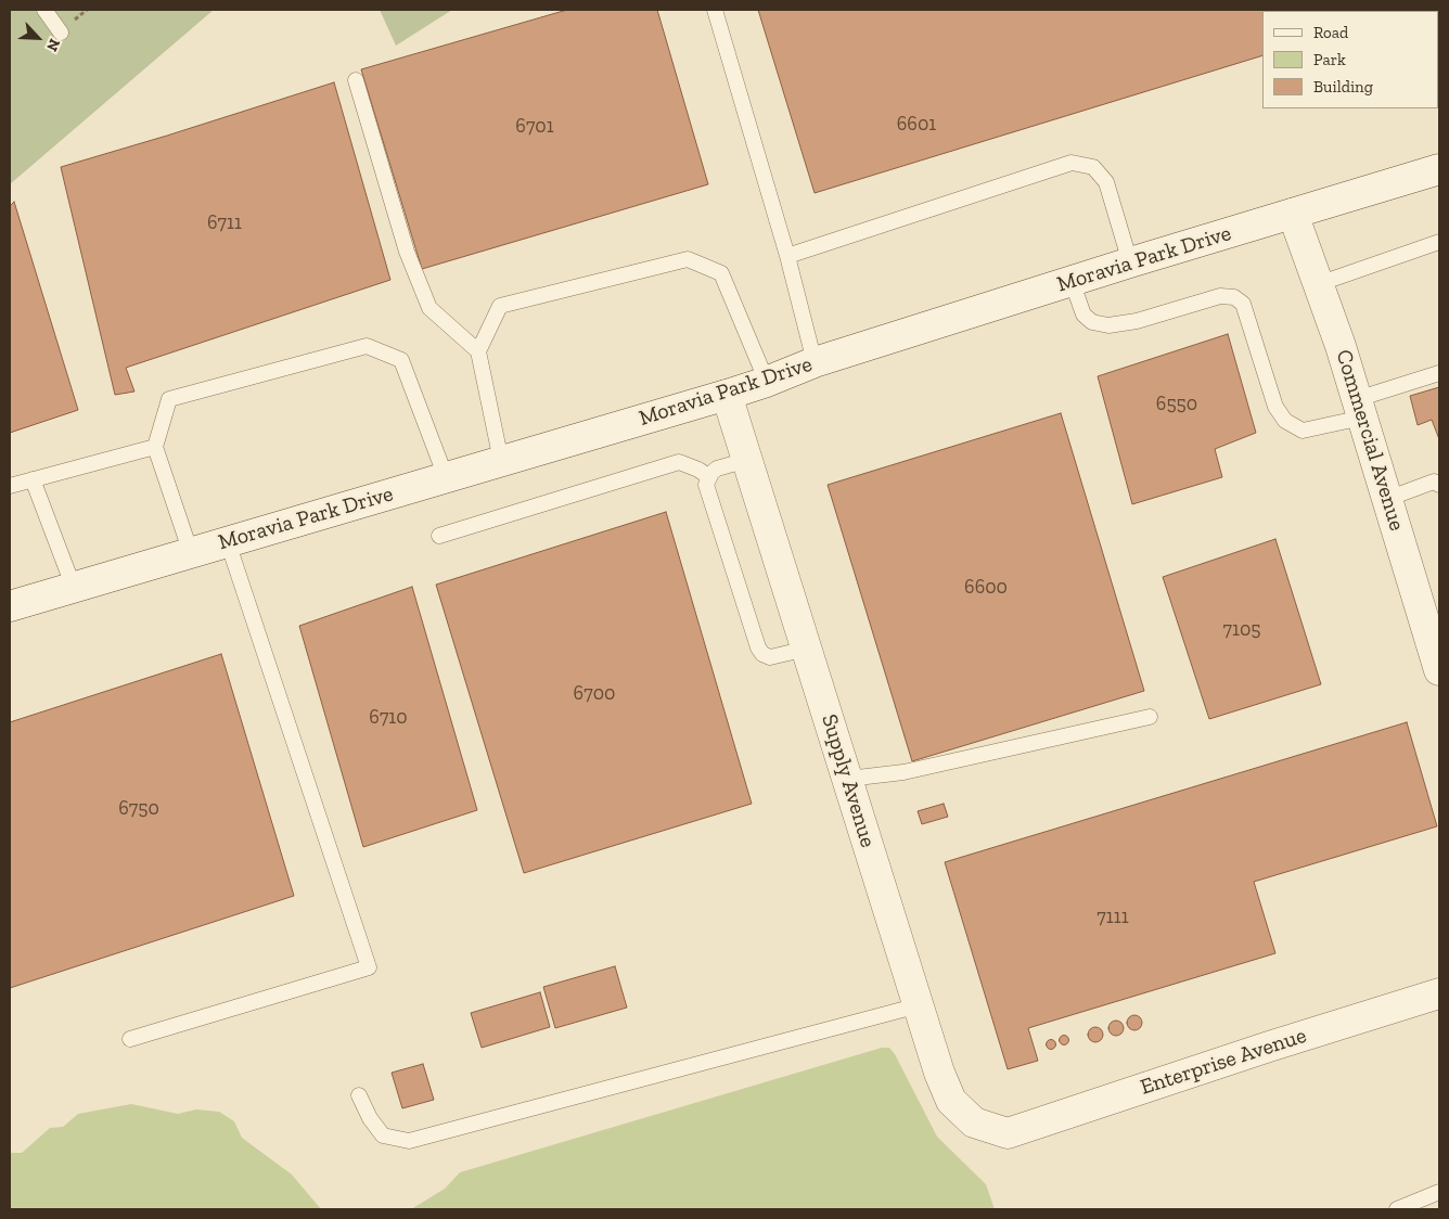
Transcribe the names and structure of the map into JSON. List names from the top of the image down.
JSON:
{
  "streets": {
    "street": [
      "Moravia Park Drive",
      "Commercial Avenue",
      "Supply Avenue",
      "Enterprise Avenue"
    ]
  },
  "crossings": [
    ["Moravia Park Drive", "Commercial Avenue"],
    ["Moravia Park Drive", "Supply Avenue"],
    ["Supply Avenue", "Enterprise Avenue"]
  ],
  "house_numbers": [
    "6601",
    "6701",
    "6711",
    "6550",
    "6600",
    "7105",
    "6700",
    "6710",
    "6750",
    "7111"
  ],
  "legend": ["Road", "Park", "Building"],
  "north": "bottom right"
}
